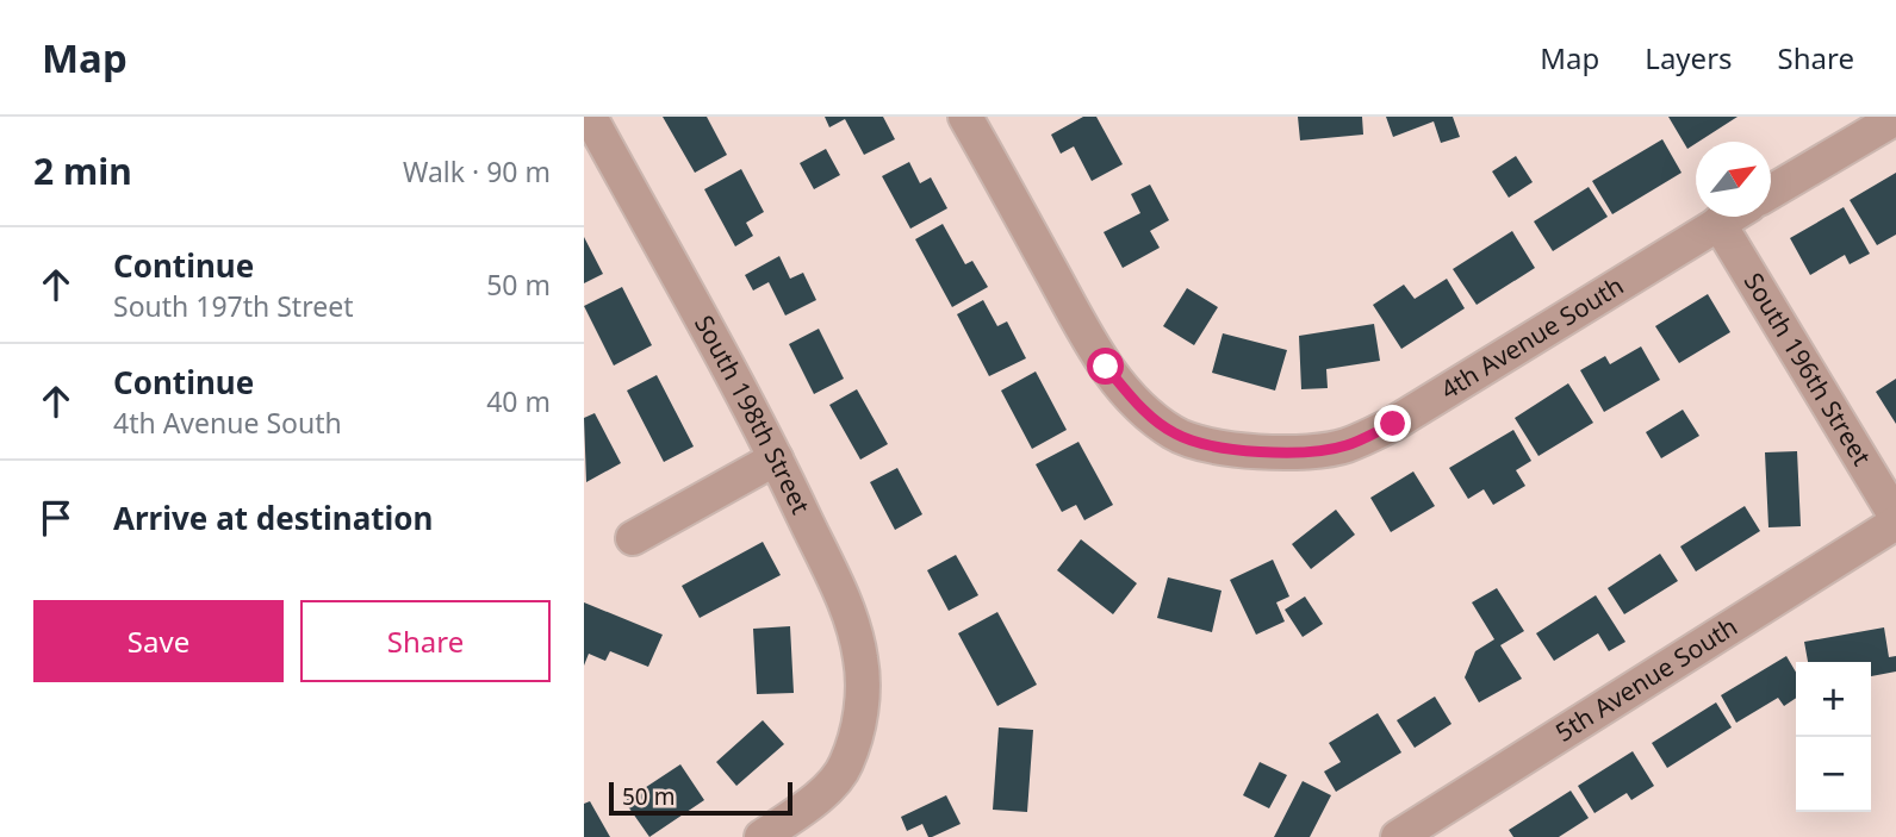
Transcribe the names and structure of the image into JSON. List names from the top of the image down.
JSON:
{
  "streets": {
    "street": [
      "4th Avenue South",
      "South 196th Street",
      "South 198th Street",
      "5th Avenue South"
    ]
  },
  "crossings": [
    ["4th Avenue South", "South 196th Street"],
    ["South 196th Street", "5th Avenue South"]
  ],
  "scale_bar": "50 m",
  "north": "top right",
  "page": {
    "header": "Map",
    "nav": ["Map", "Layers", "Share"],
    "heading": ["2 min", "Walk · 90 m"],
    "list": [
      ["Continue", "South 197th Street", "50 m"],
      ["Continue", "4th Avenue South", "40 m"],
      "Arrive at destination"
    ],
    "buttons": ["Save", "Share"],
    "map_buttons": ["+", "−"],
    "scale": "50 m"
  }
}
